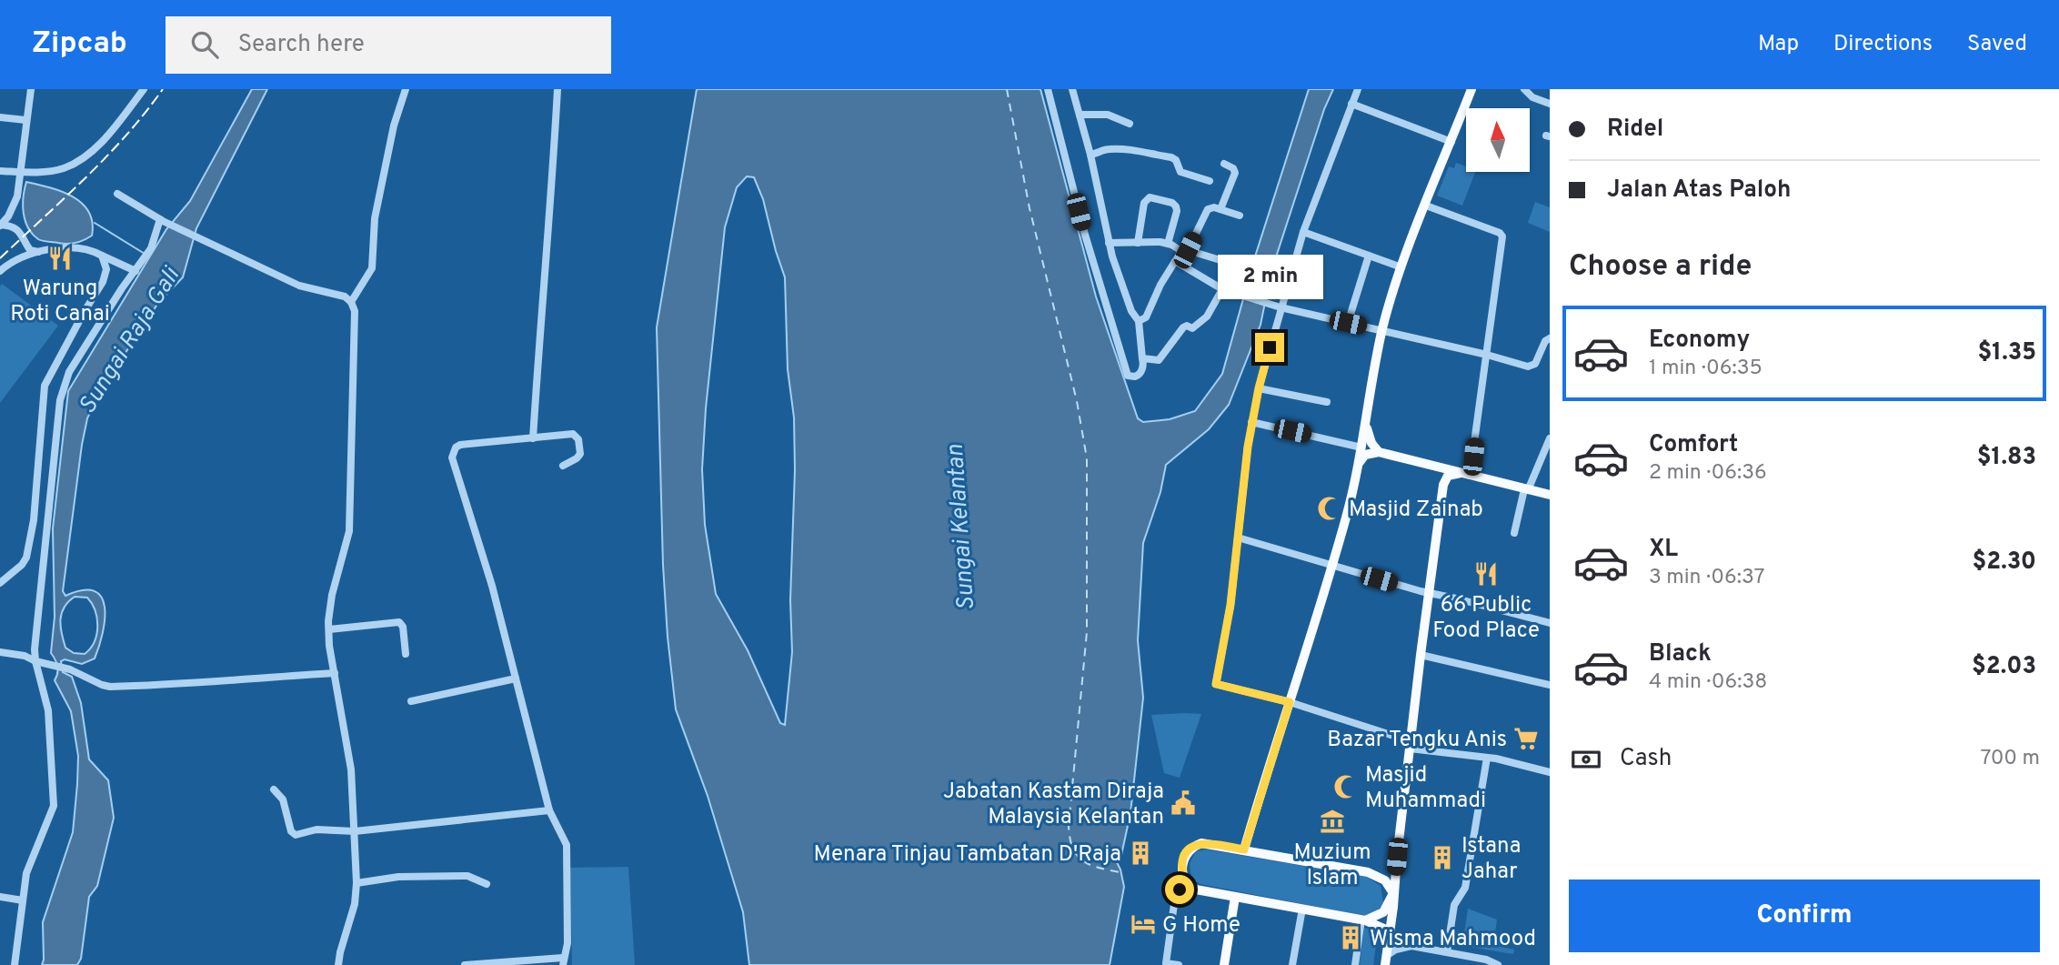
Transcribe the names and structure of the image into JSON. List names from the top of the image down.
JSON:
{
  "water": ["Sungai Raja Gali", "Sungai Kelantan"],
  "places": {
    "restaurant": ["Warung Roti Canai", "66 Public Food Place"],
    "mosque": ["Masjid Zainab", "Masjid Muhammadi"],
    "supermarket": ["Bazar Tengku Anis"],
    "public building": ["Jabatan Kastam Diraja Malaysia Kelantan"],
    "museum": ["Muzium Islam"],
    "building": ["Menara Tinjau Tambatan D'Raja", "Istana Jahar", "Wisma Mahmood"],
    "hotel": ["G Home"]
  },
  "north": "top",
  "page": {
    "header": "Zipcab",
    "search": "Search here",
    "nav": ["Map", "Directions", "Saved"],
    "banner": ["Ridel", "Jalan Atas Paloh"],
    "heading": "Choose a ride",
    "bubble": "2 min",
    "list": [
      {
        "name": "Economy",
        "note": "1 min · 06:35",
        "value": "$1.35"
      },
      {
        "name": "Comfort",
        "note": "2 min · 06:36",
        "value": "$1.83"
      },
      {
        "name": "XL",
        "note": "3 min · 06:37",
        "value": "$2.30"
      },
      {
        "name": "Black",
        "note": "4 min · 06:38",
        "value": "$2.03"
      }
    ],
    "pay": ["Cash", "700 m"],
    "buttons": "Confirm"
  }
}
